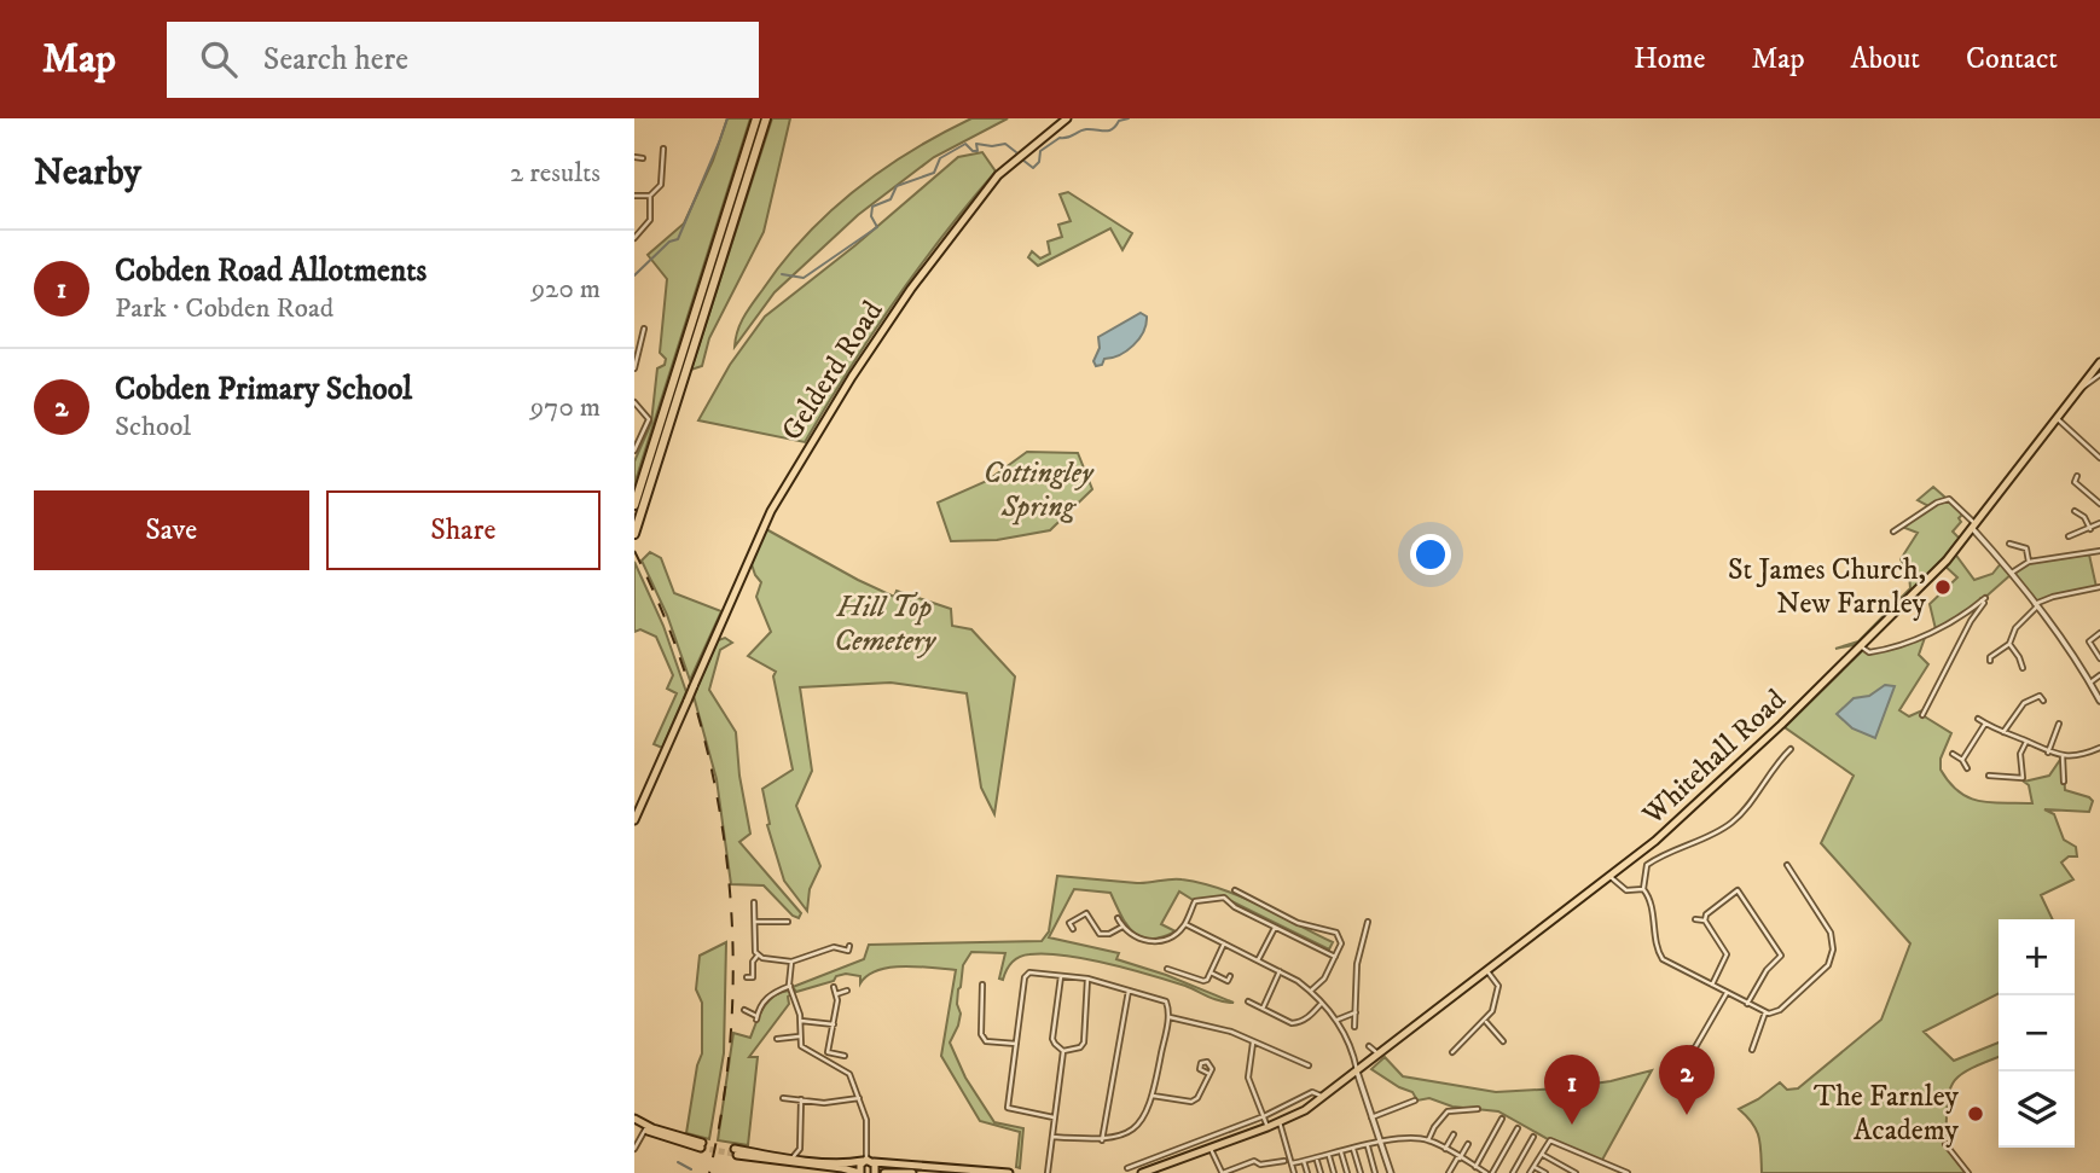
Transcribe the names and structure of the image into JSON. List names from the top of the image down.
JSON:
{
  "streets": {
    "main road": ["Gelderd Road", "Whitehall Road"]
  },
  "parks": ["Cottingley Spring", "Hill Top Cemetery"],
  "places": ["St James Church, New Farnley", "The Farnley Academy"],
  "page": {
    "header": "Map",
    "search": "Search here",
    "nav": [
      "Home",
      "Map",
      "About",
      "Contact"
    ],
    "heading": ["Nearby", "2 results"],
    "list": [
      {
        "mark": "1",
        "name": "Cobden Road Allotments",
        "note": "Park · Cobden Road",
        "value": "920 m"
      },
      {
        "mark": "2",
        "name": "Cobden Primary School",
        "note": "School",
        "value": "970 m"
      }
    ],
    "buttons": ["Save", "Share"],
    "map_buttons": ["+", "−"],
    "pins": ["2", "1"]
  }
}
